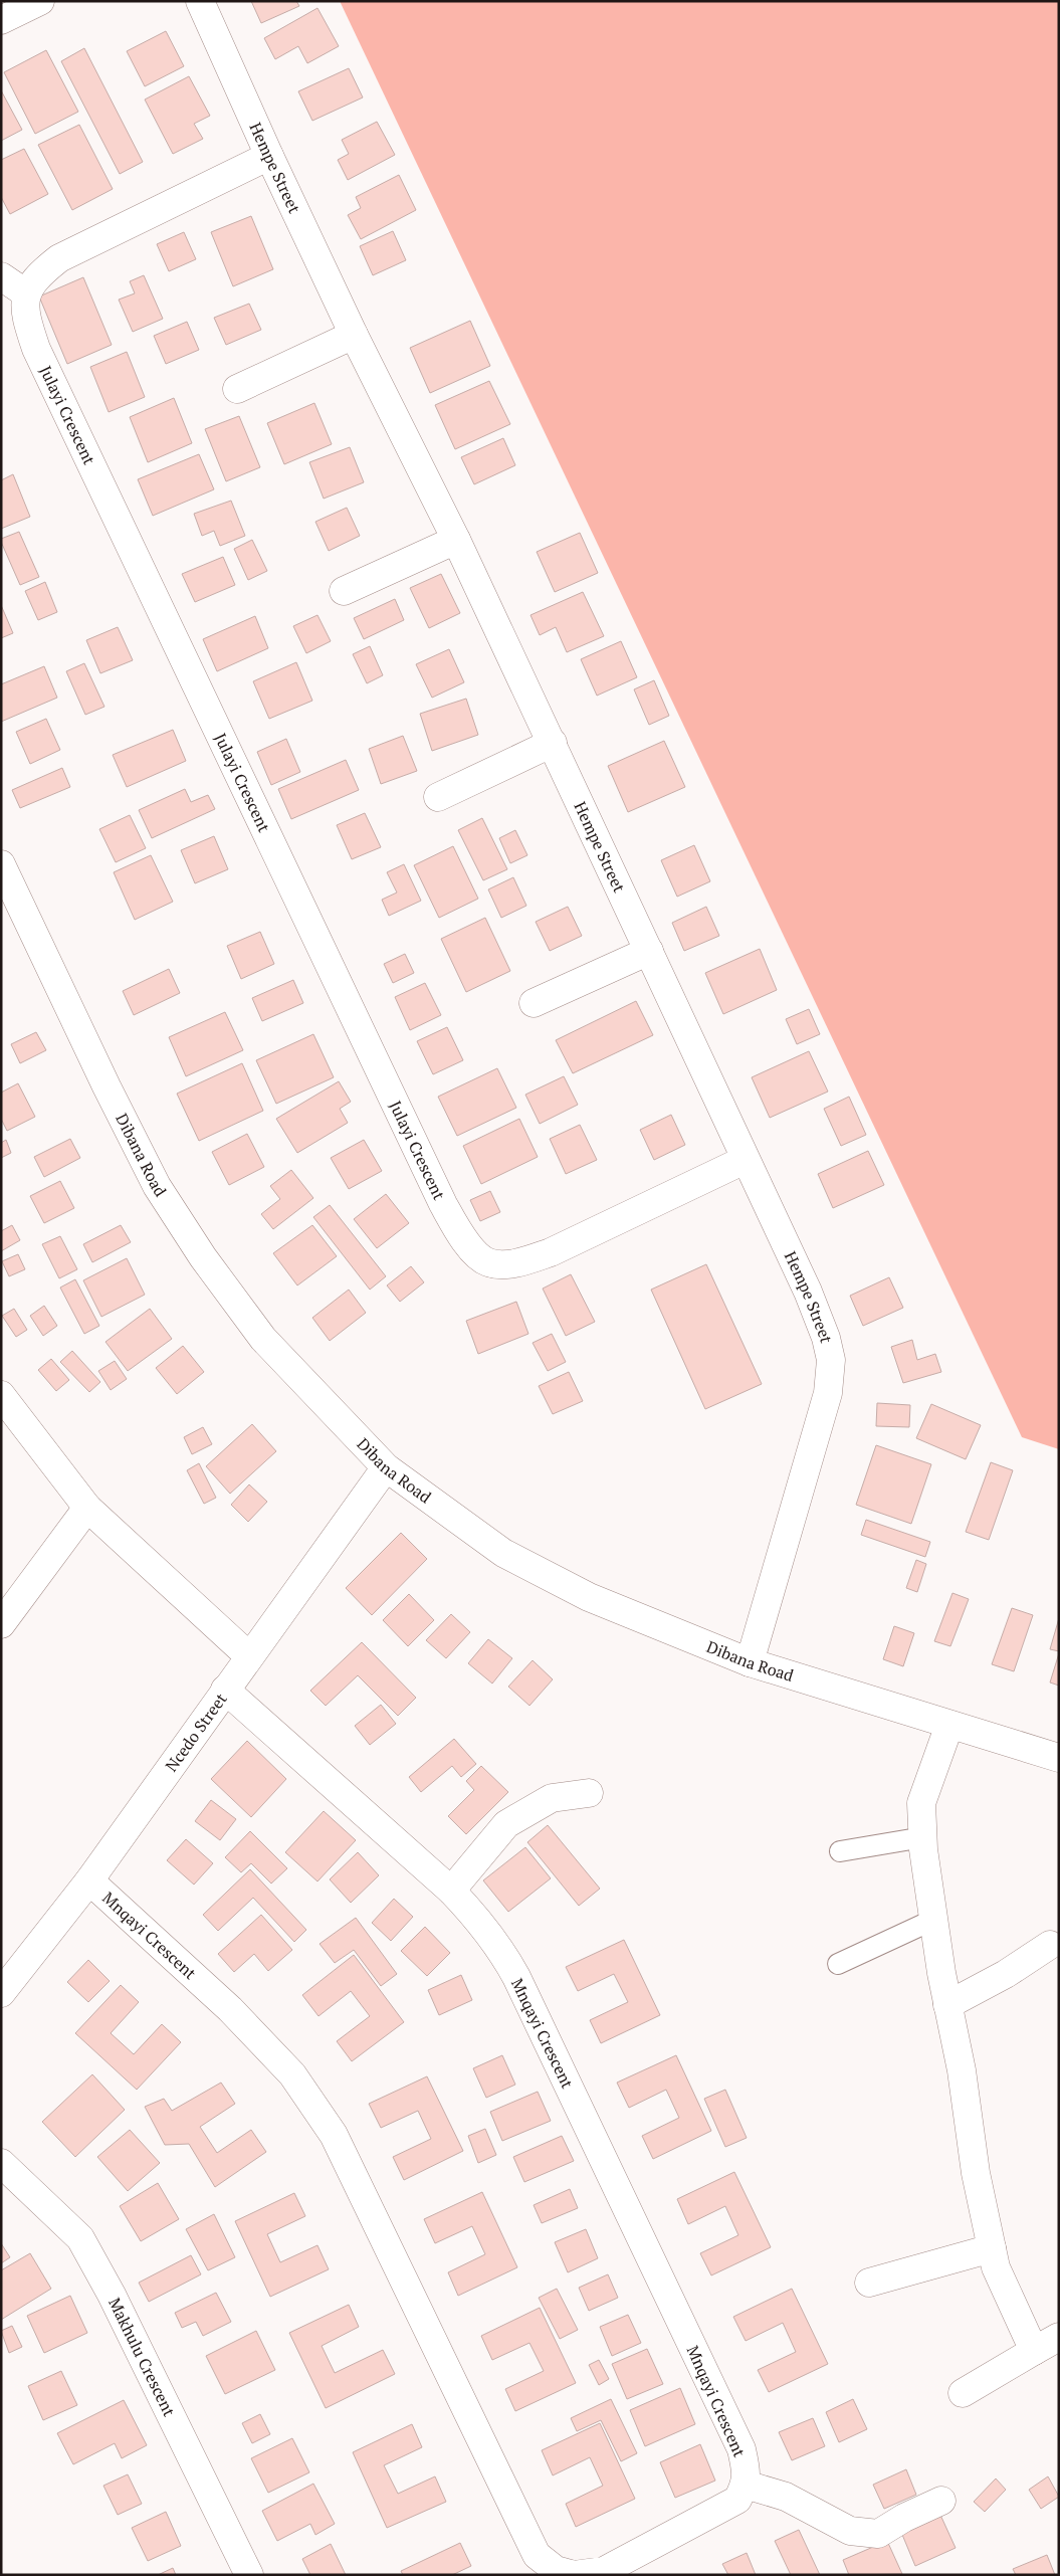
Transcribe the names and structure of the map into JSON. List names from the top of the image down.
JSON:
{
  "streets": {
    "street": [
      "Hempe Street",
      "Julayi Crescent",
      "Dibana Road",
      "Ncedo Street",
      "Mnqayi Crescent",
      "Makhulu Crescent"
    ]
  },
  "crossings": [
    ["Hempe Street", "Julayi Crescent"],
    ["Hempe Street", "Dibana Road"],
    ["Dibana Road", "Ncedo Street"],
    ["Ncedo Street", "Mnqayi Crescent"]
  ]
}
